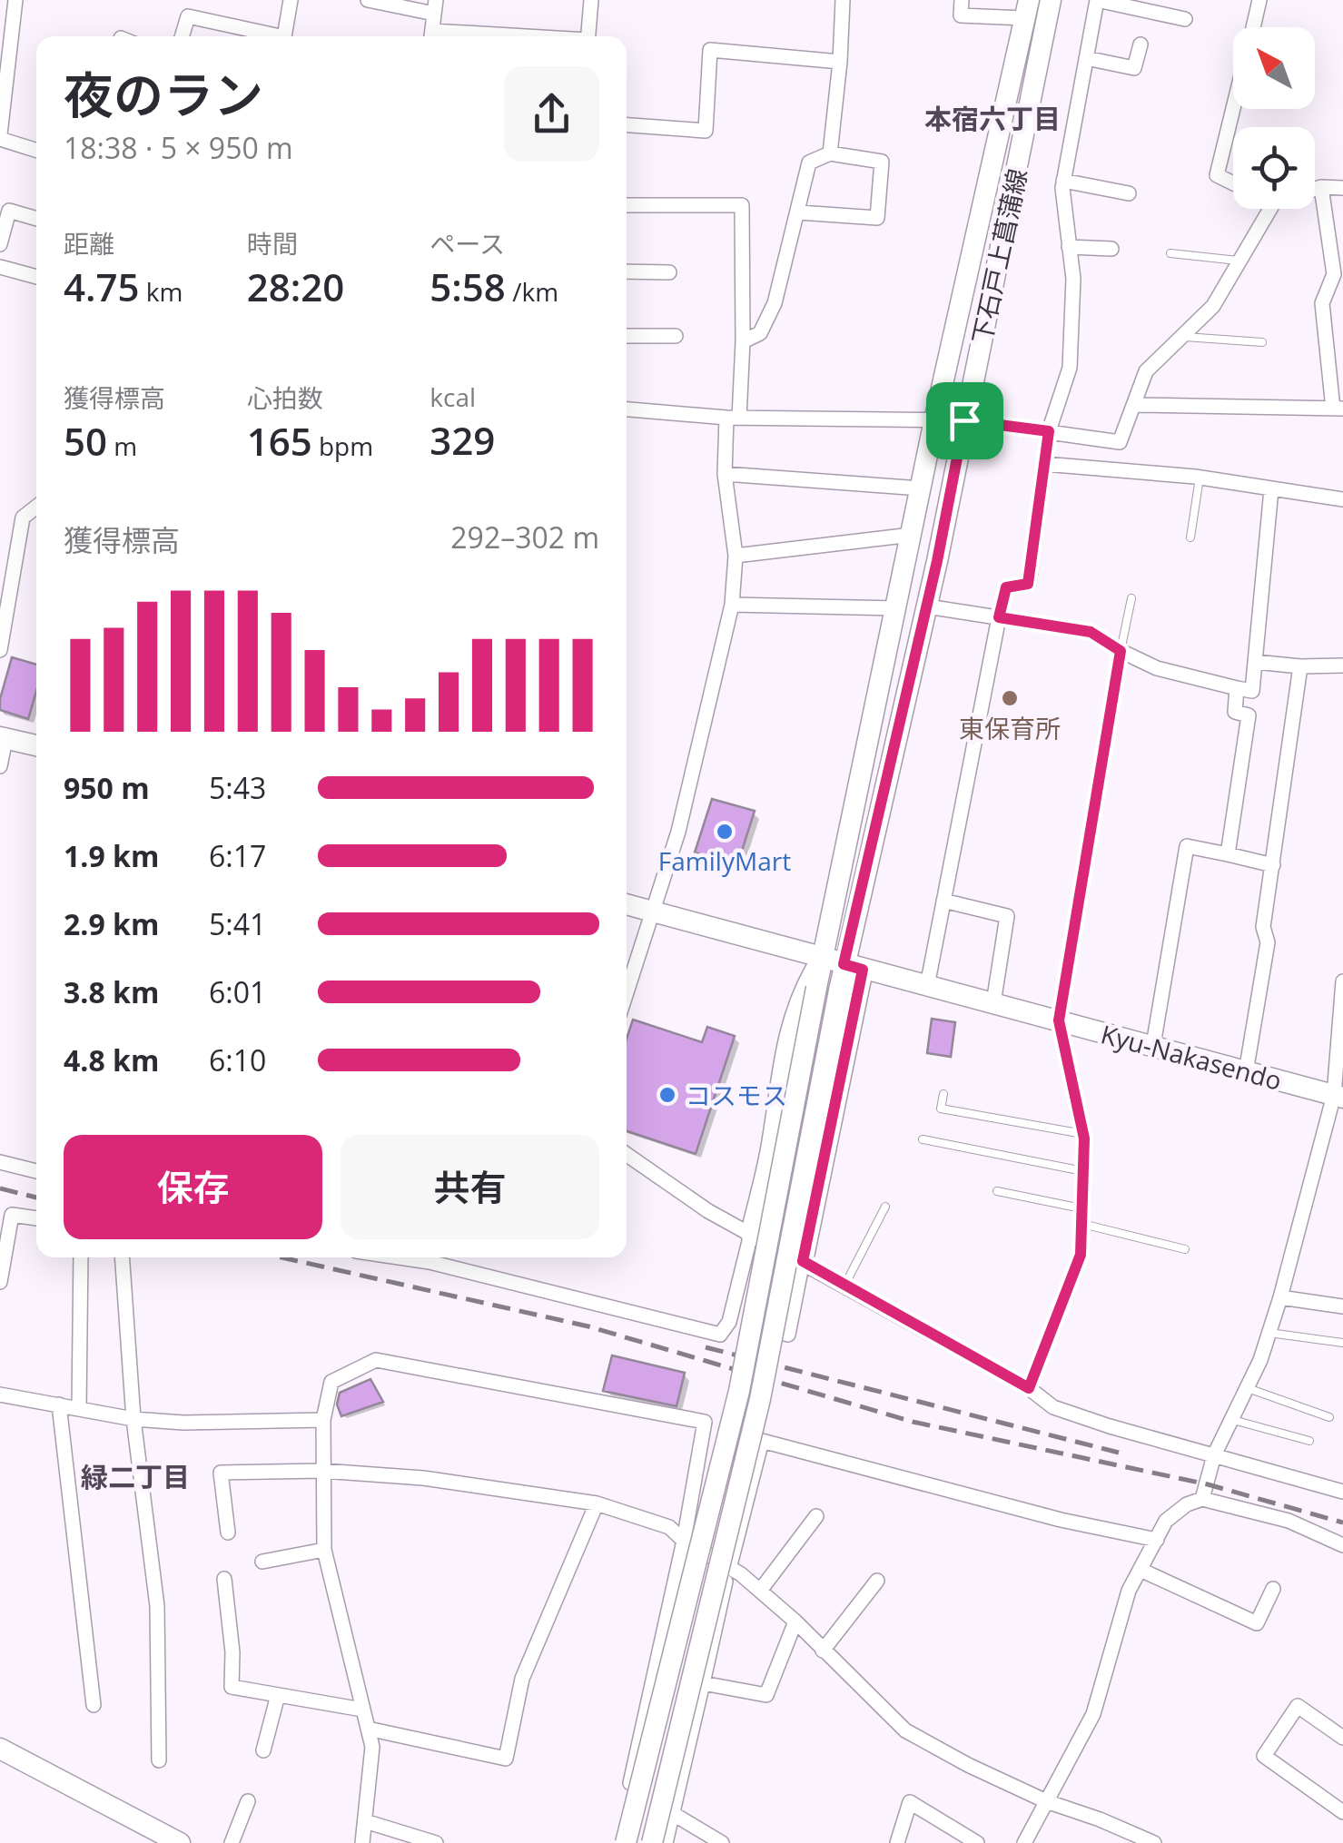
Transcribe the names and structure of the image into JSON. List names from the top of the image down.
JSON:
{
  "streets": {
    "main road": ["下石戸上菖蒲線", "Kyu-Nakasendo"]
  },
  "crossings": [
    ["下石戸上菖蒲線", "Kyu-Nakasendo"]
  ],
  "districts": ["本宿六丁目", "緑二丁目"],
  "places": ["東保育所", "FamilyMart", "コスモス"],
  "north": "top left",
  "page": {
    "heading": ["夜のラン", "18:38 · 5 × 950 m"],
    "stats": [
      ["距離", "4.75 km"],
      ["時間", "28:20"],
      ["ペース", "5:58 /km"],
      ["獲得標高", "50 m"],
      ["心拍数", "165 bpm"],
      ["kcal", "329"]
    ],
    "chart": ["獲得標高", "292–302 m"],
    "list": [
      {
        "name": "950 m",
        "note": "5:43"
      },
      {
        "name": "1.9 km",
        "note": "6:17"
      },
      {
        "name": "2.9 km",
        "note": "5:41"
      },
      {
        "name": "3.8 km",
        "note": "6:01"
      },
      {
        "name": "4.8 km",
        "note": "6:10"
      }
    ],
    "buttons": ["保存", "共有"]
  }
}
